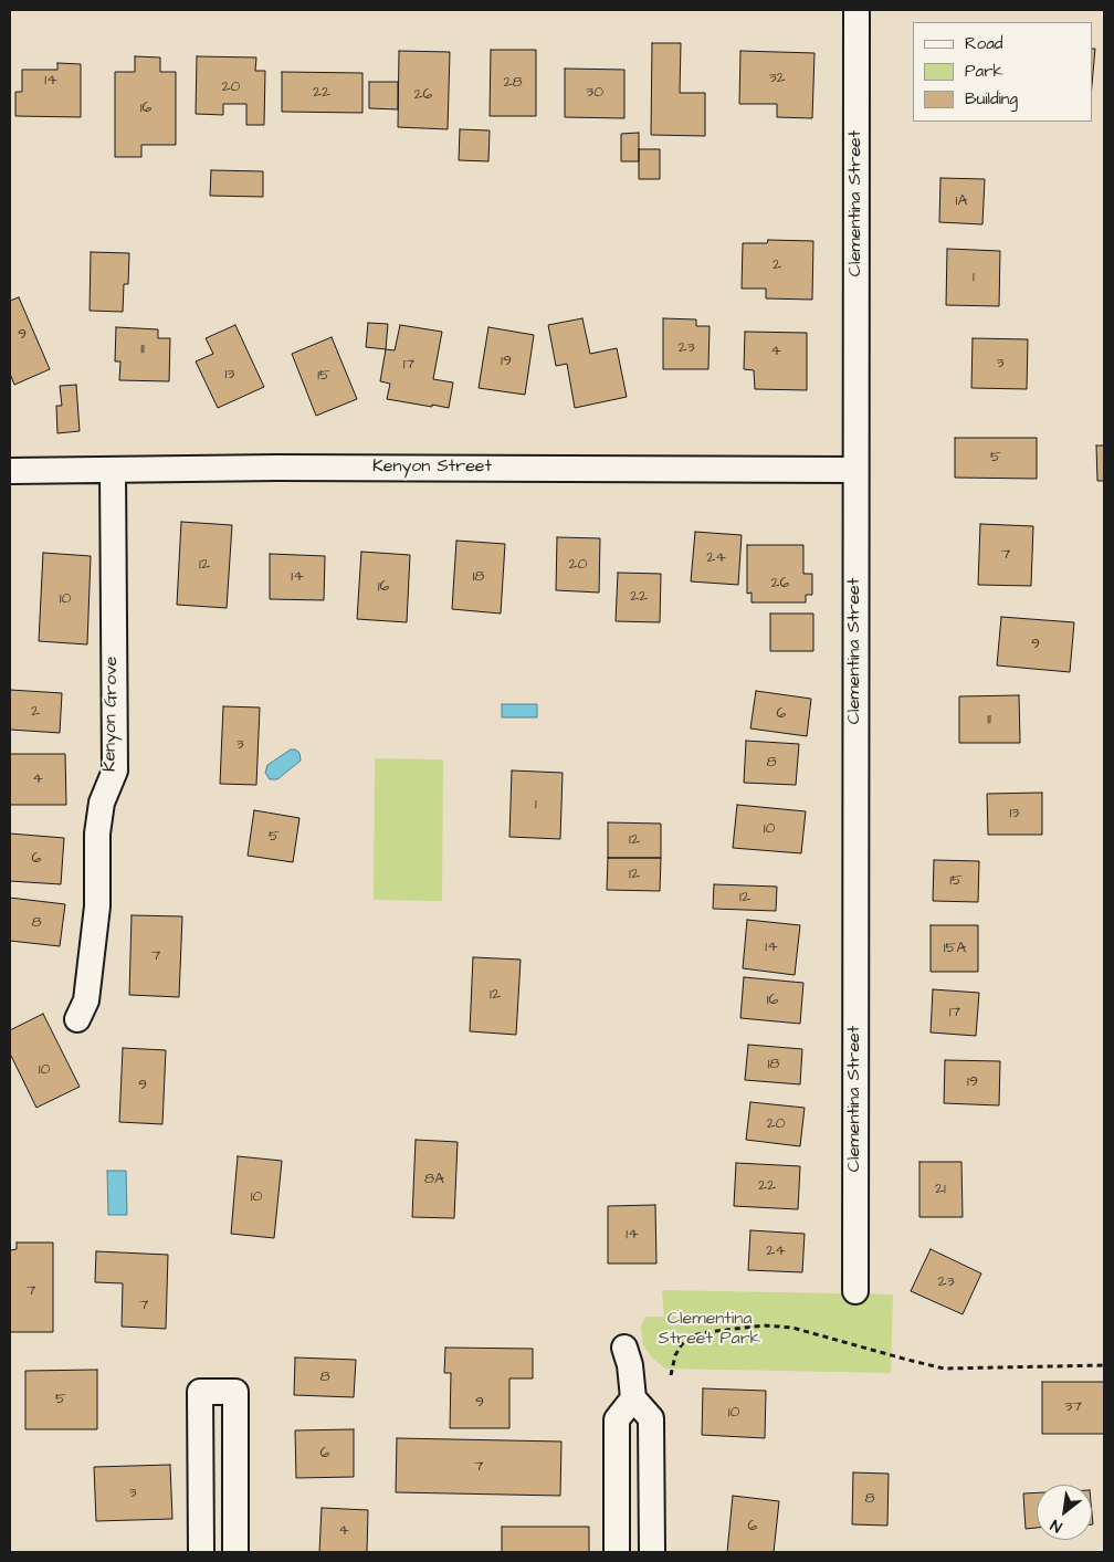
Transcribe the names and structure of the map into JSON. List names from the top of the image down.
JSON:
{
  "streets": {
    "street": ["Clementina Street", "Kenyon Street", "Kenyon Grove"]
  },
  "crossings": [
    ["Clementina Street", "Kenyon Street"],
    ["Kenyon Street", "Kenyon Grove"]
  ],
  "parks": ["Clementina Street Park"],
  "house_numbers": [
    "32",
    "14",
    "28",
    "20",
    "22",
    "30",
    "26",
    "16",
    "1A",
    "2",
    "1",
    "9",
    "23",
    "11",
    "4",
    "19",
    "3",
    "17",
    "13",
    "15",
    "5",
    "7",
    "24",
    "12",
    "20",
    "14",
    "18",
    "26",
    "16",
    "22",
    "10",
    "9",
    "2",
    "6",
    "11",
    "3",
    "8",
    "4",
    "1",
    "13",
    "10",
    "5",
    "12",
    "6",
    "12",
    "15",
    "12",
    "8",
    "14",
    "15A",
    "7",
    "12",
    "16",
    "17",
    "18",
    "10",
    "19",
    "9",
    "20",
    "8A",
    "22",
    "21",
    "10",
    "14",
    "24",
    "23",
    "7",
    "7",
    "8",
    "5",
    "9",
    "37",
    "10",
    "6",
    "7",
    "3",
    "8",
    "6",
    "4"
  ],
  "legend": ["Road", "Park", "Building"],
  "north": "bottom left"
}
